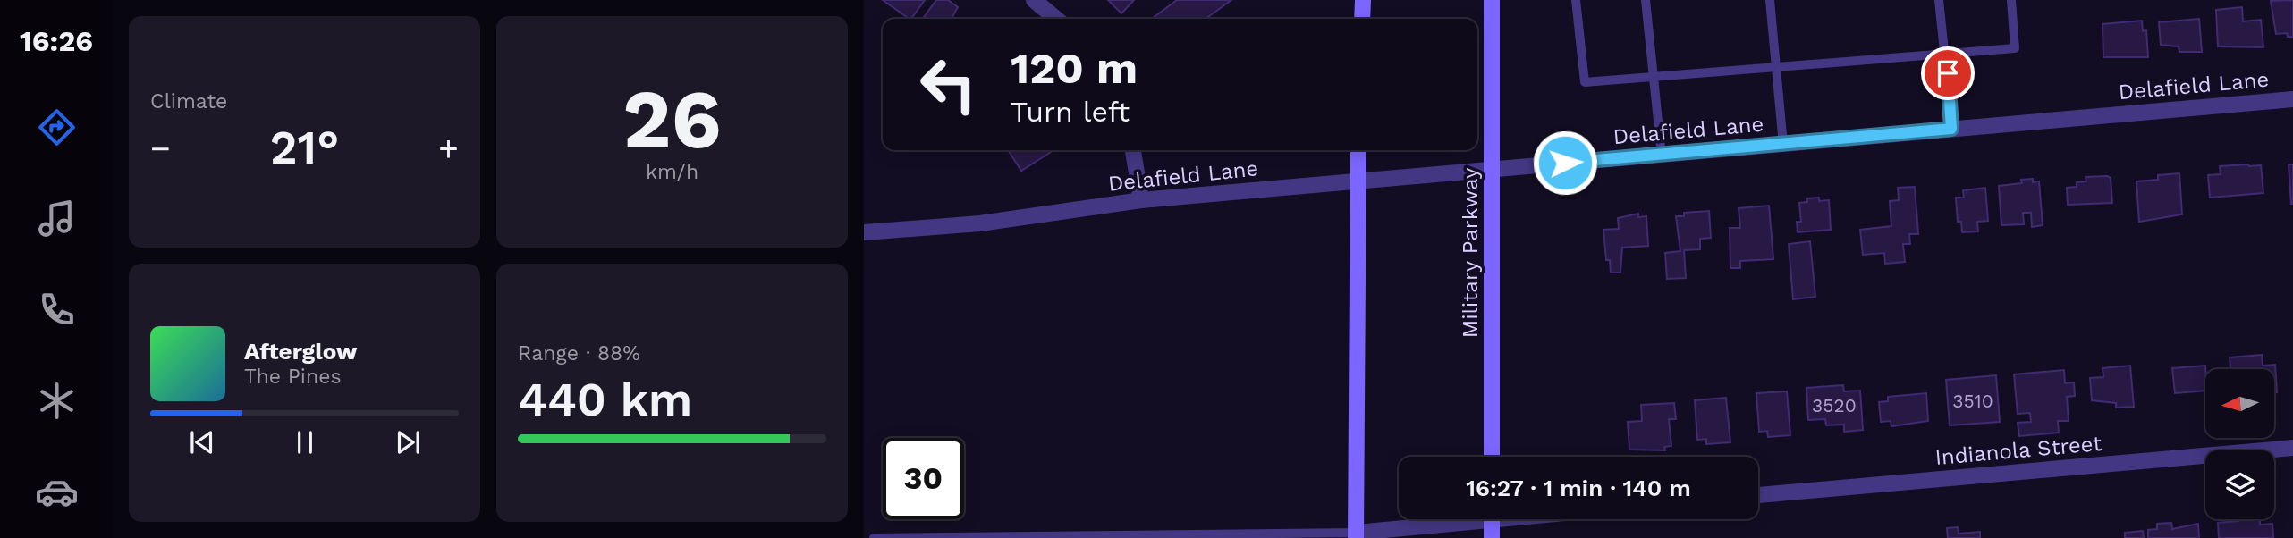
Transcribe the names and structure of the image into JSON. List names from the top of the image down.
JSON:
{
  "streets": {
    "main road": ["Military Parkway"],
    "street": ["Delafield Lane", "Indianola Street"]
  },
  "crossings": [
    ["Delafield Lane", "Military Parkway"]
  ],
  "house_numbers": ["3510", "3520"],
  "north": "left",
  "page": {
    "tabs": "16:26",
    "tile": [
      "Climate",
      ["26", "km/h"],
      ["Range · 88%", "440 km"]
    ],
    "turn": ["120 m", "Turn left"],
    "heat": ["−", "21°", "+"],
    "song": ["Afterglow", "The Pines"],
    "limit": "30",
    "trip": "16:27 · 1 min · 140 m"
  }
}
